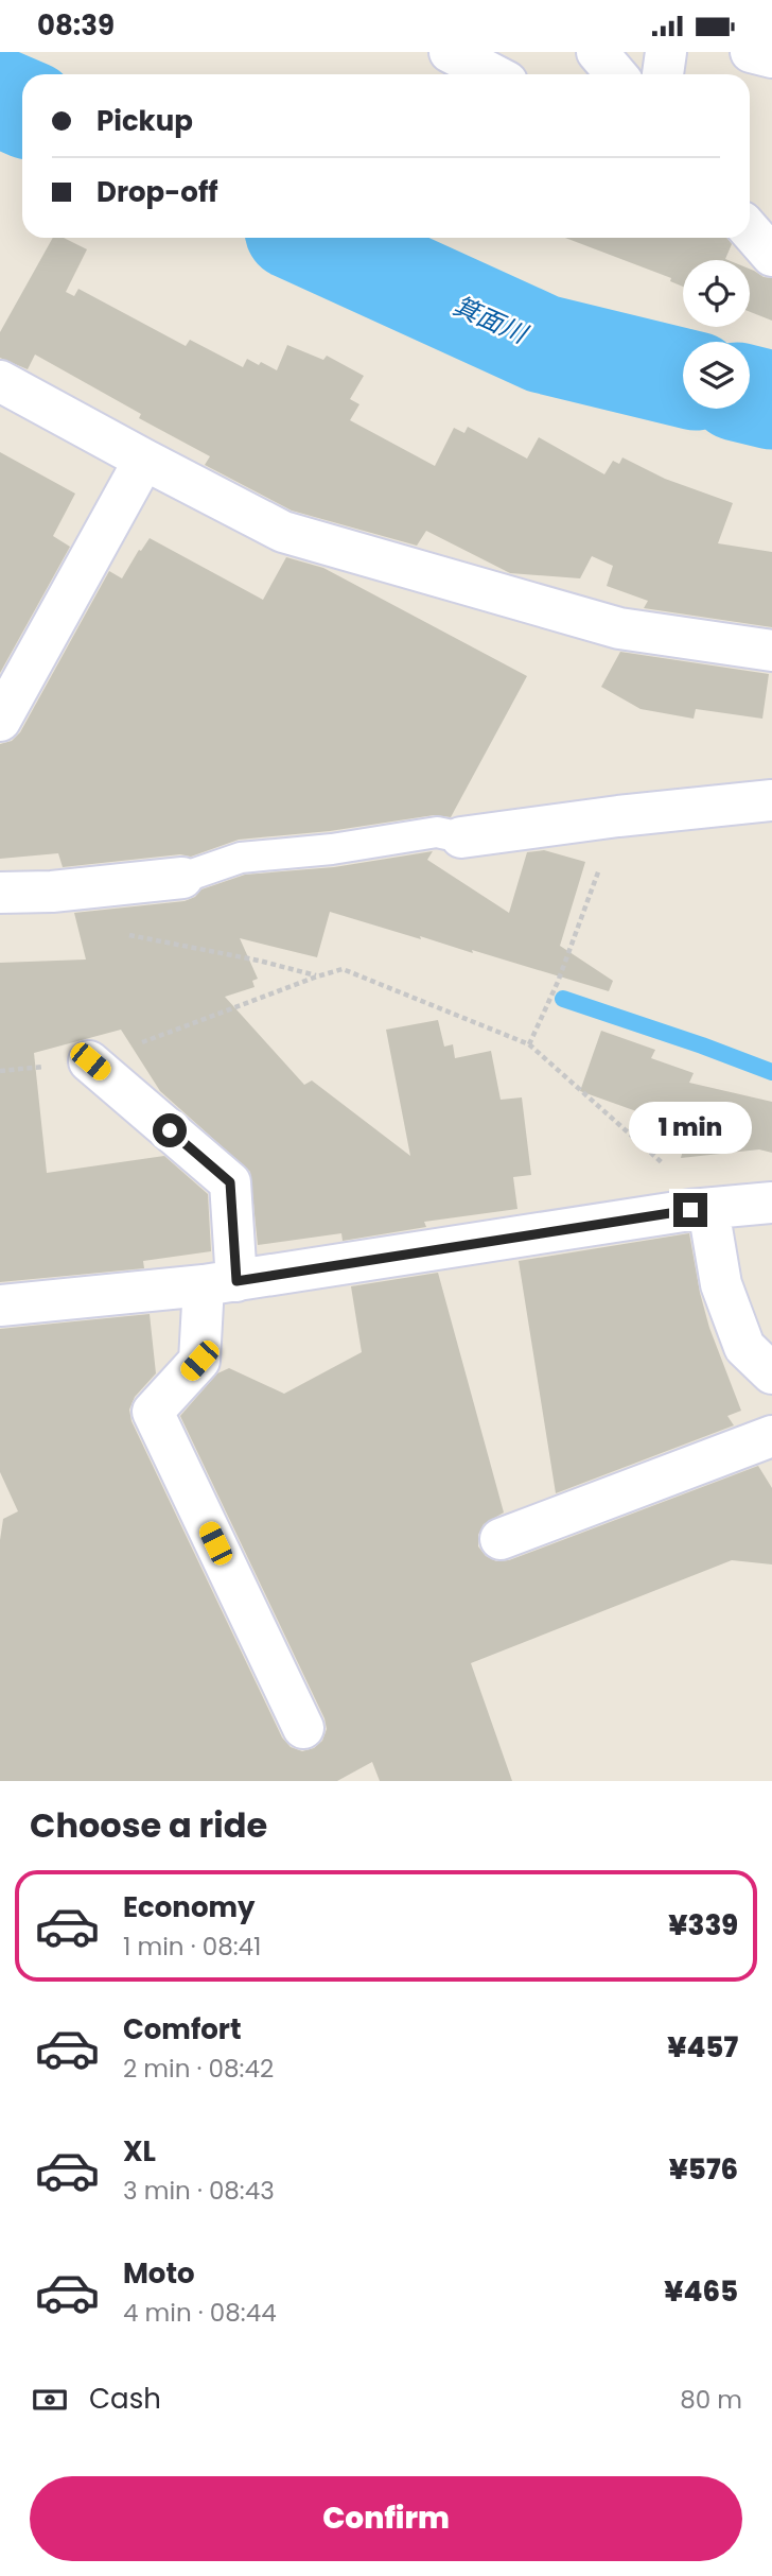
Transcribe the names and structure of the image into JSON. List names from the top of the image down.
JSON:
{
  "water": ["箕面川"],
  "page": {
    "status": "08:39",
    "banner": ["Pickup", "Drop-off"],
    "bubble": "1 min",
    "heading": "Choose a ride",
    "list": [
      {
        "name": "Economy",
        "note": "1 min · 08:41",
        "value": "¥339"
      },
      {
        "name": "Comfort",
        "note": "2 min · 08:42",
        "value": "¥457"
      },
      {
        "name": "XL",
        "note": "3 min · 08:43",
        "value": "¥576"
      },
      {
        "name": "Moto",
        "note": "4 min · 08:44",
        "value": "¥465"
      }
    ],
    "pay": ["Cash", "80 m"],
    "buttons": "Confirm"
  }
}
